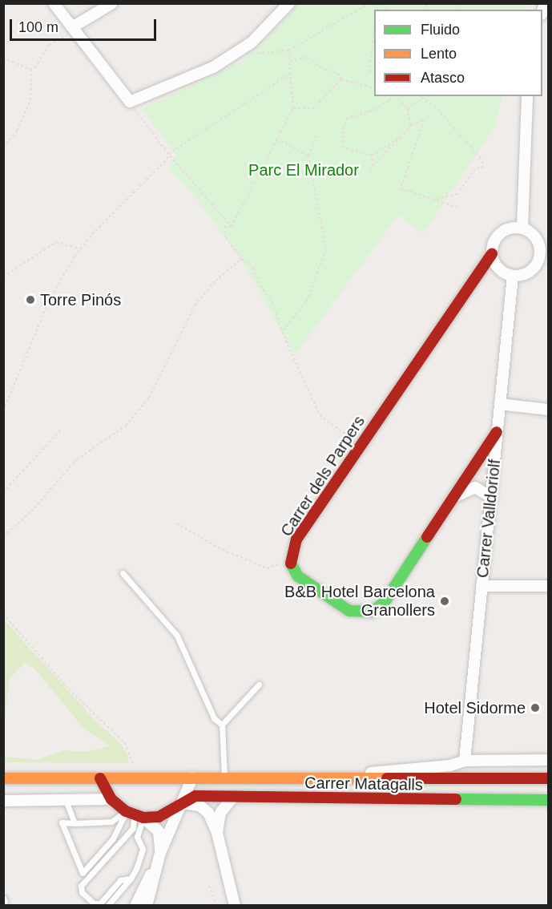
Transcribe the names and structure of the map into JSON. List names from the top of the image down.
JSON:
{
  "streets": {
    "street": ["Carrer dels Parpers", "Carrer Valldoriolf", "Carrer Matagalls"]
  },
  "crossings": [
    ["Carrer dels Parpers", "Carrer Valldoriolf"]
  ],
  "parks": ["Parc El Mirador"],
  "places": ["Torre Pinós", "B&B Hotel Barcelona Granollers", "Hotel Sidorme"],
  "legend": ["Fluido", "Lento", "Atasco"],
  "scale_bar": "100 m"
}
